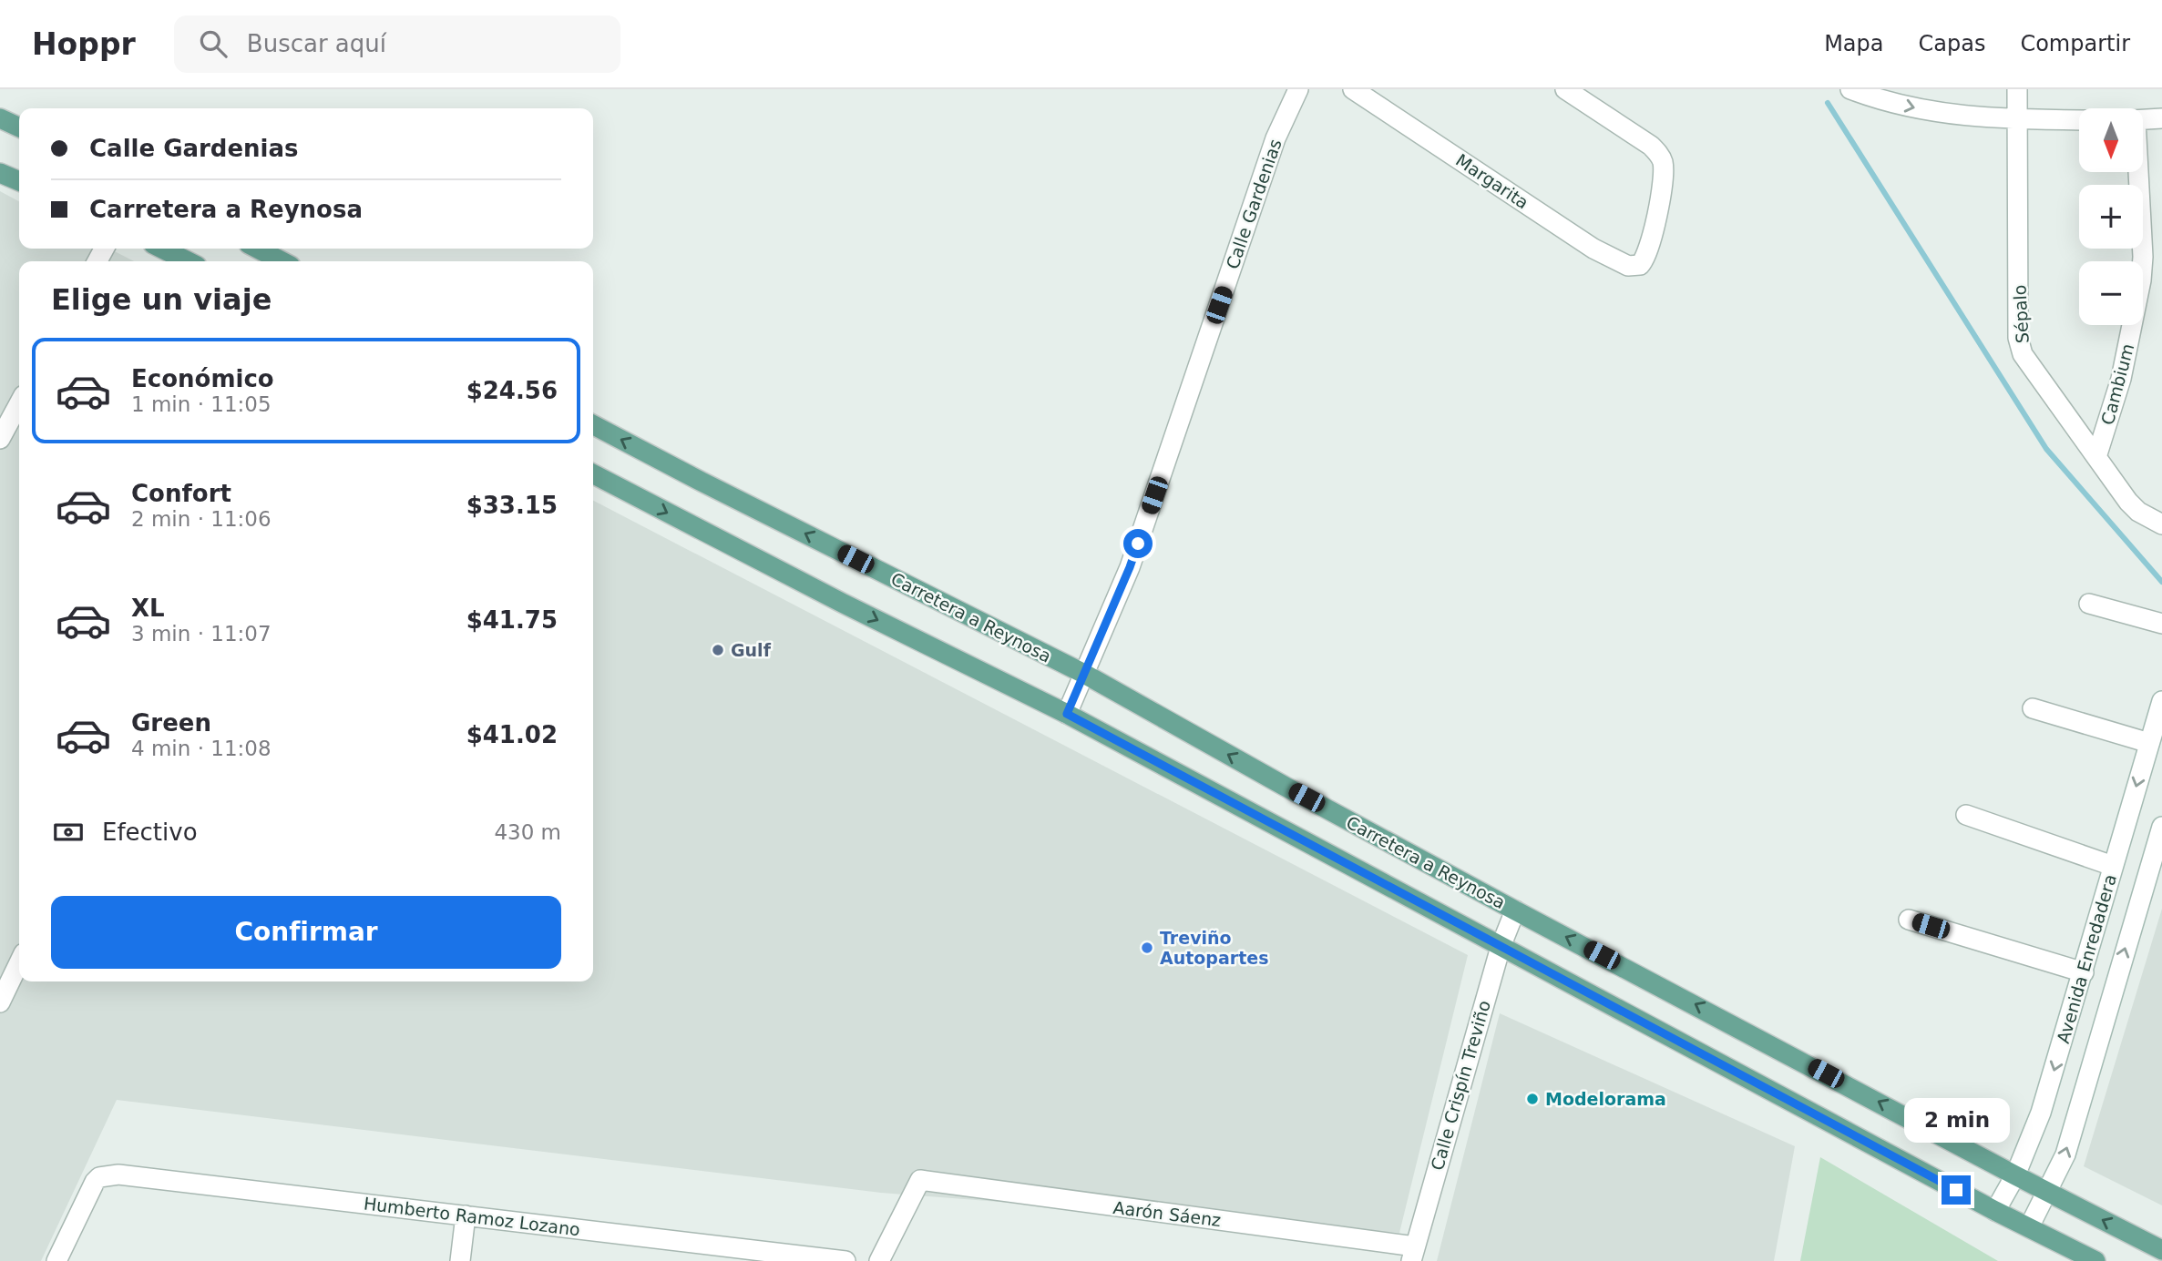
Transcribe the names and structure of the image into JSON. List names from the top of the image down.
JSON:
{
  "streets": {
    "main road": ["Carretera a Reynosa"],
    "street": [
      "Margarita",
      "Calle Gardenias",
      "Sépalo",
      "Cambium",
      "Avenida Enredadera",
      "Calle Crispín Treviño",
      "Aarón Sáenz",
      "Humberto Ramoz Lozano"
    ]
  },
  "crossings": [
    ["Calle Gardenias", "Carretera a Reynosa"],
    ["Sépalo", "Cambium"],
    ["Carretera a Reynosa", "Avenida Enredadera"],
    ["Carretera a Reynosa", "Calle Crispín Treviño"],
    ["Calle Crispín Treviño", "Aarón Sáenz"]
  ],
  "places": ["Gulf", "Treviño Autopartes", "Modelorama"],
  "north": "bottom",
  "page": {
    "header": "Hoppr",
    "search": "Buscar aquí",
    "nav": ["Mapa", "Capas", "Compartir"],
    "map_buttons": ["+", "−"],
    "banner": ["Calle Gardenias", "Carretera a Reynosa"],
    "heading": "Elige un viaje",
    "list": [
      {
        "name": "Económico",
        "note": "1 min · 11:05",
        "value": "$24.56"
      },
      {
        "name": "Confort",
        "note": "2 min · 11:06",
        "value": "$33.15"
      },
      {
        "name": "XL",
        "note": "3 min · 11:07",
        "value": "$41.75"
      },
      {
        "name": "Green",
        "note": "4 min · 11:08",
        "value": "$41.02"
      }
    ],
    "pay": ["Efectivo", "430 m"],
    "buttons": "Confirmar",
    "bubble": "2 min"
  }
}
